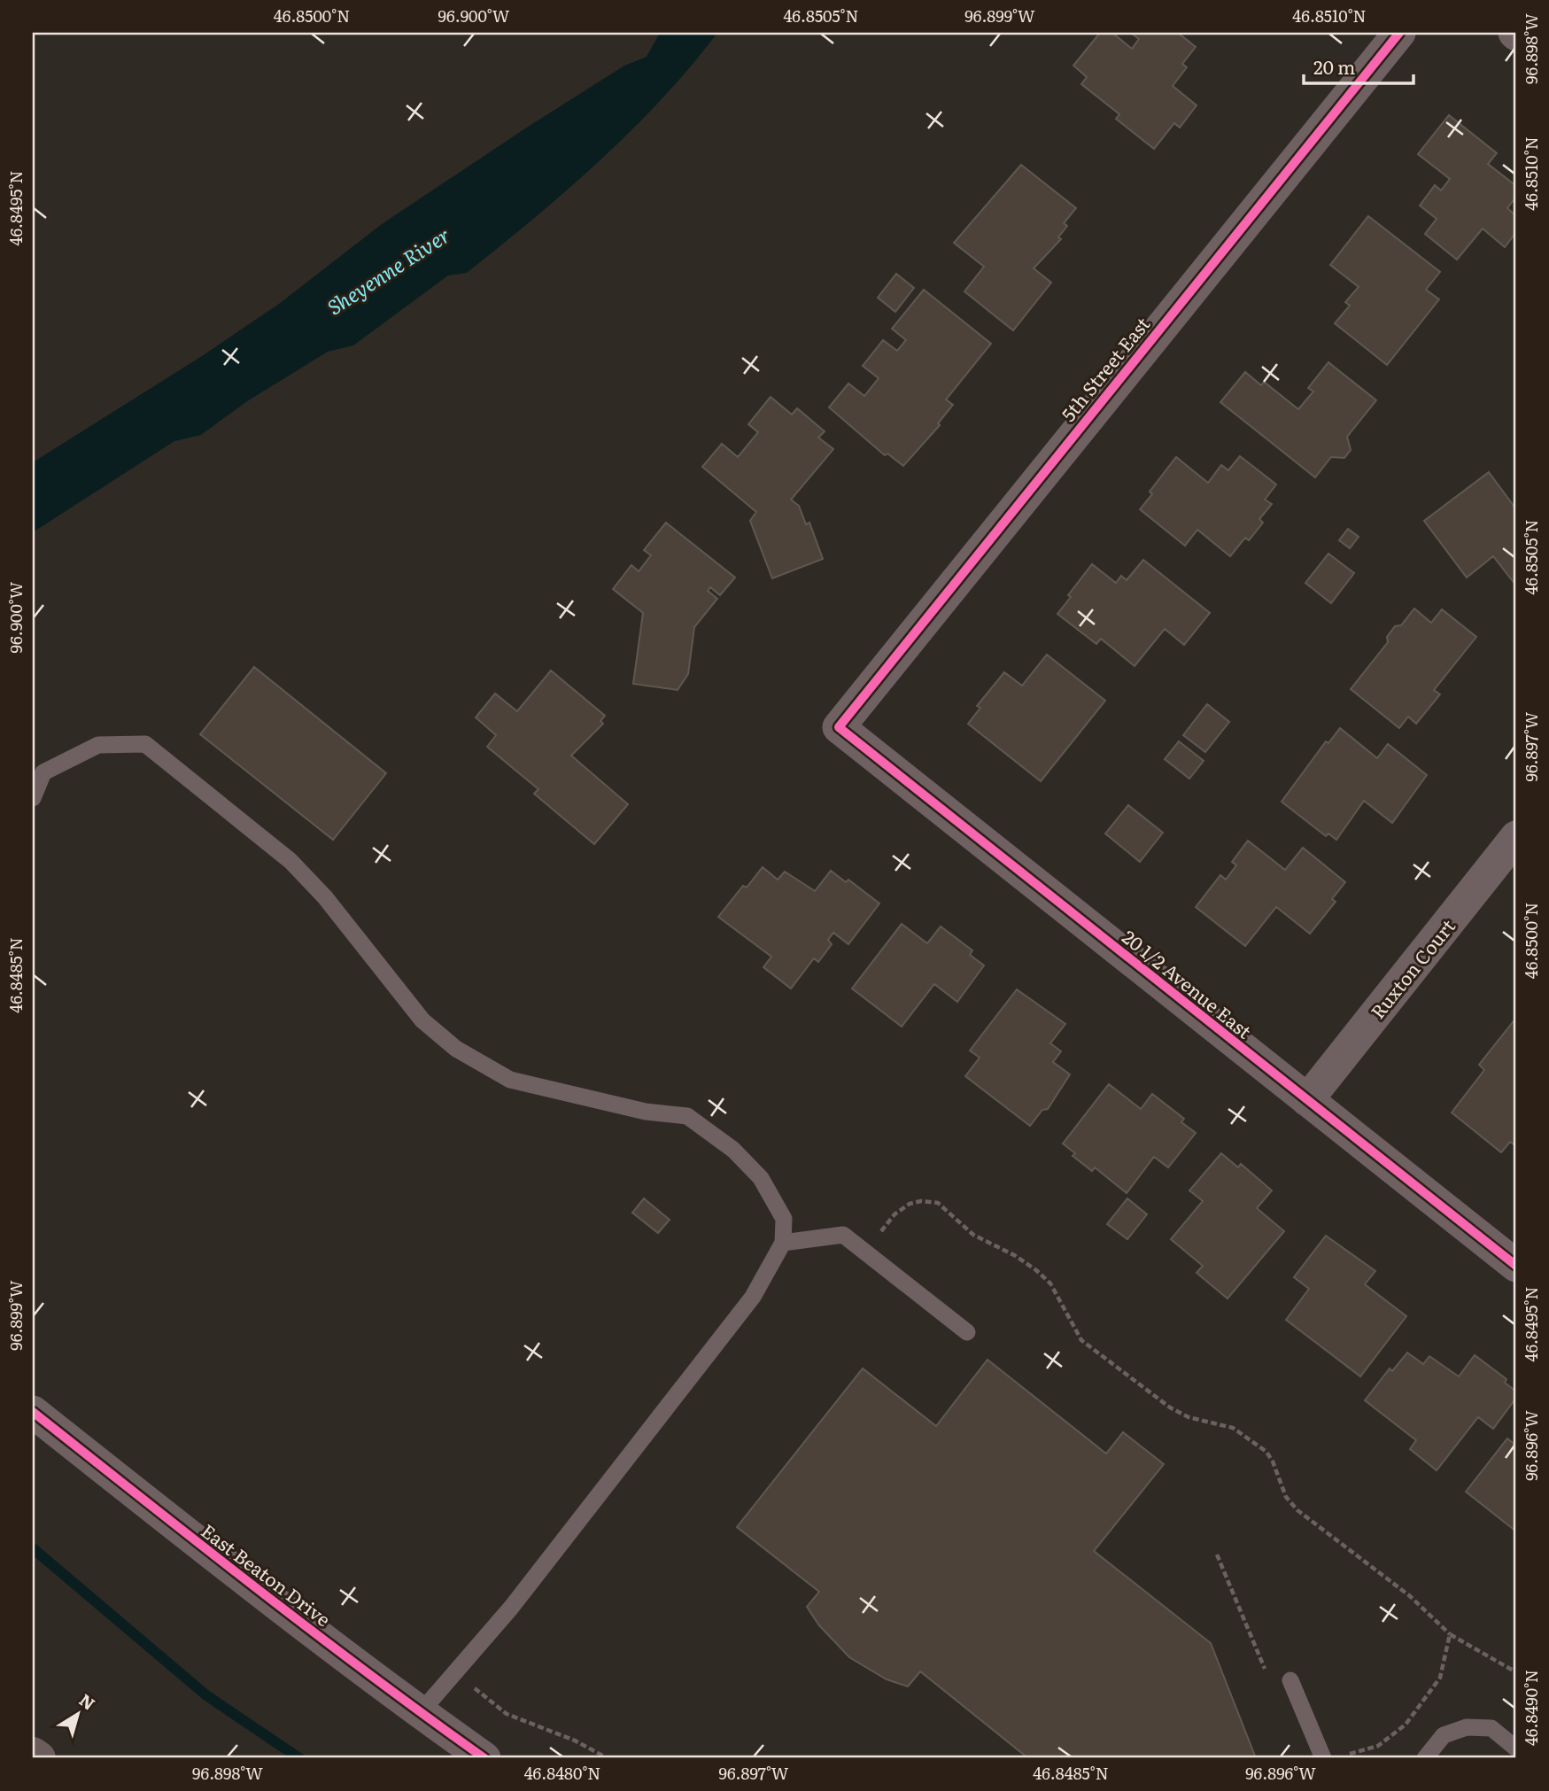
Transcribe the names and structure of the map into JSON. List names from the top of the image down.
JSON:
{
  "streets": {
    "street": [
      "5th Street East",
      "Ruxton Court",
      "20 1/2 Avenue East",
      "East Beaton Drive"
    ]
  },
  "crossings": [
    ["5th Street East", "20 1/2 Avenue East"],
    ["Ruxton Court", "20 1/2 Avenue East"]
  ],
  "water": ["Sheyenne River"],
  "scale_bar": "20 m",
  "north": "top right",
  "coordinates": [
    "46.8500°N",
    "96.900°W",
    "46.8505°N",
    "96.899°W",
    "46.8510°N",
    "96.898°W",
    "46.8495°N",
    "96.897°W",
    "46.8485°N",
    "96.896°W",
    "46.8490°N",
    "46.8480°N"
  ]
}
